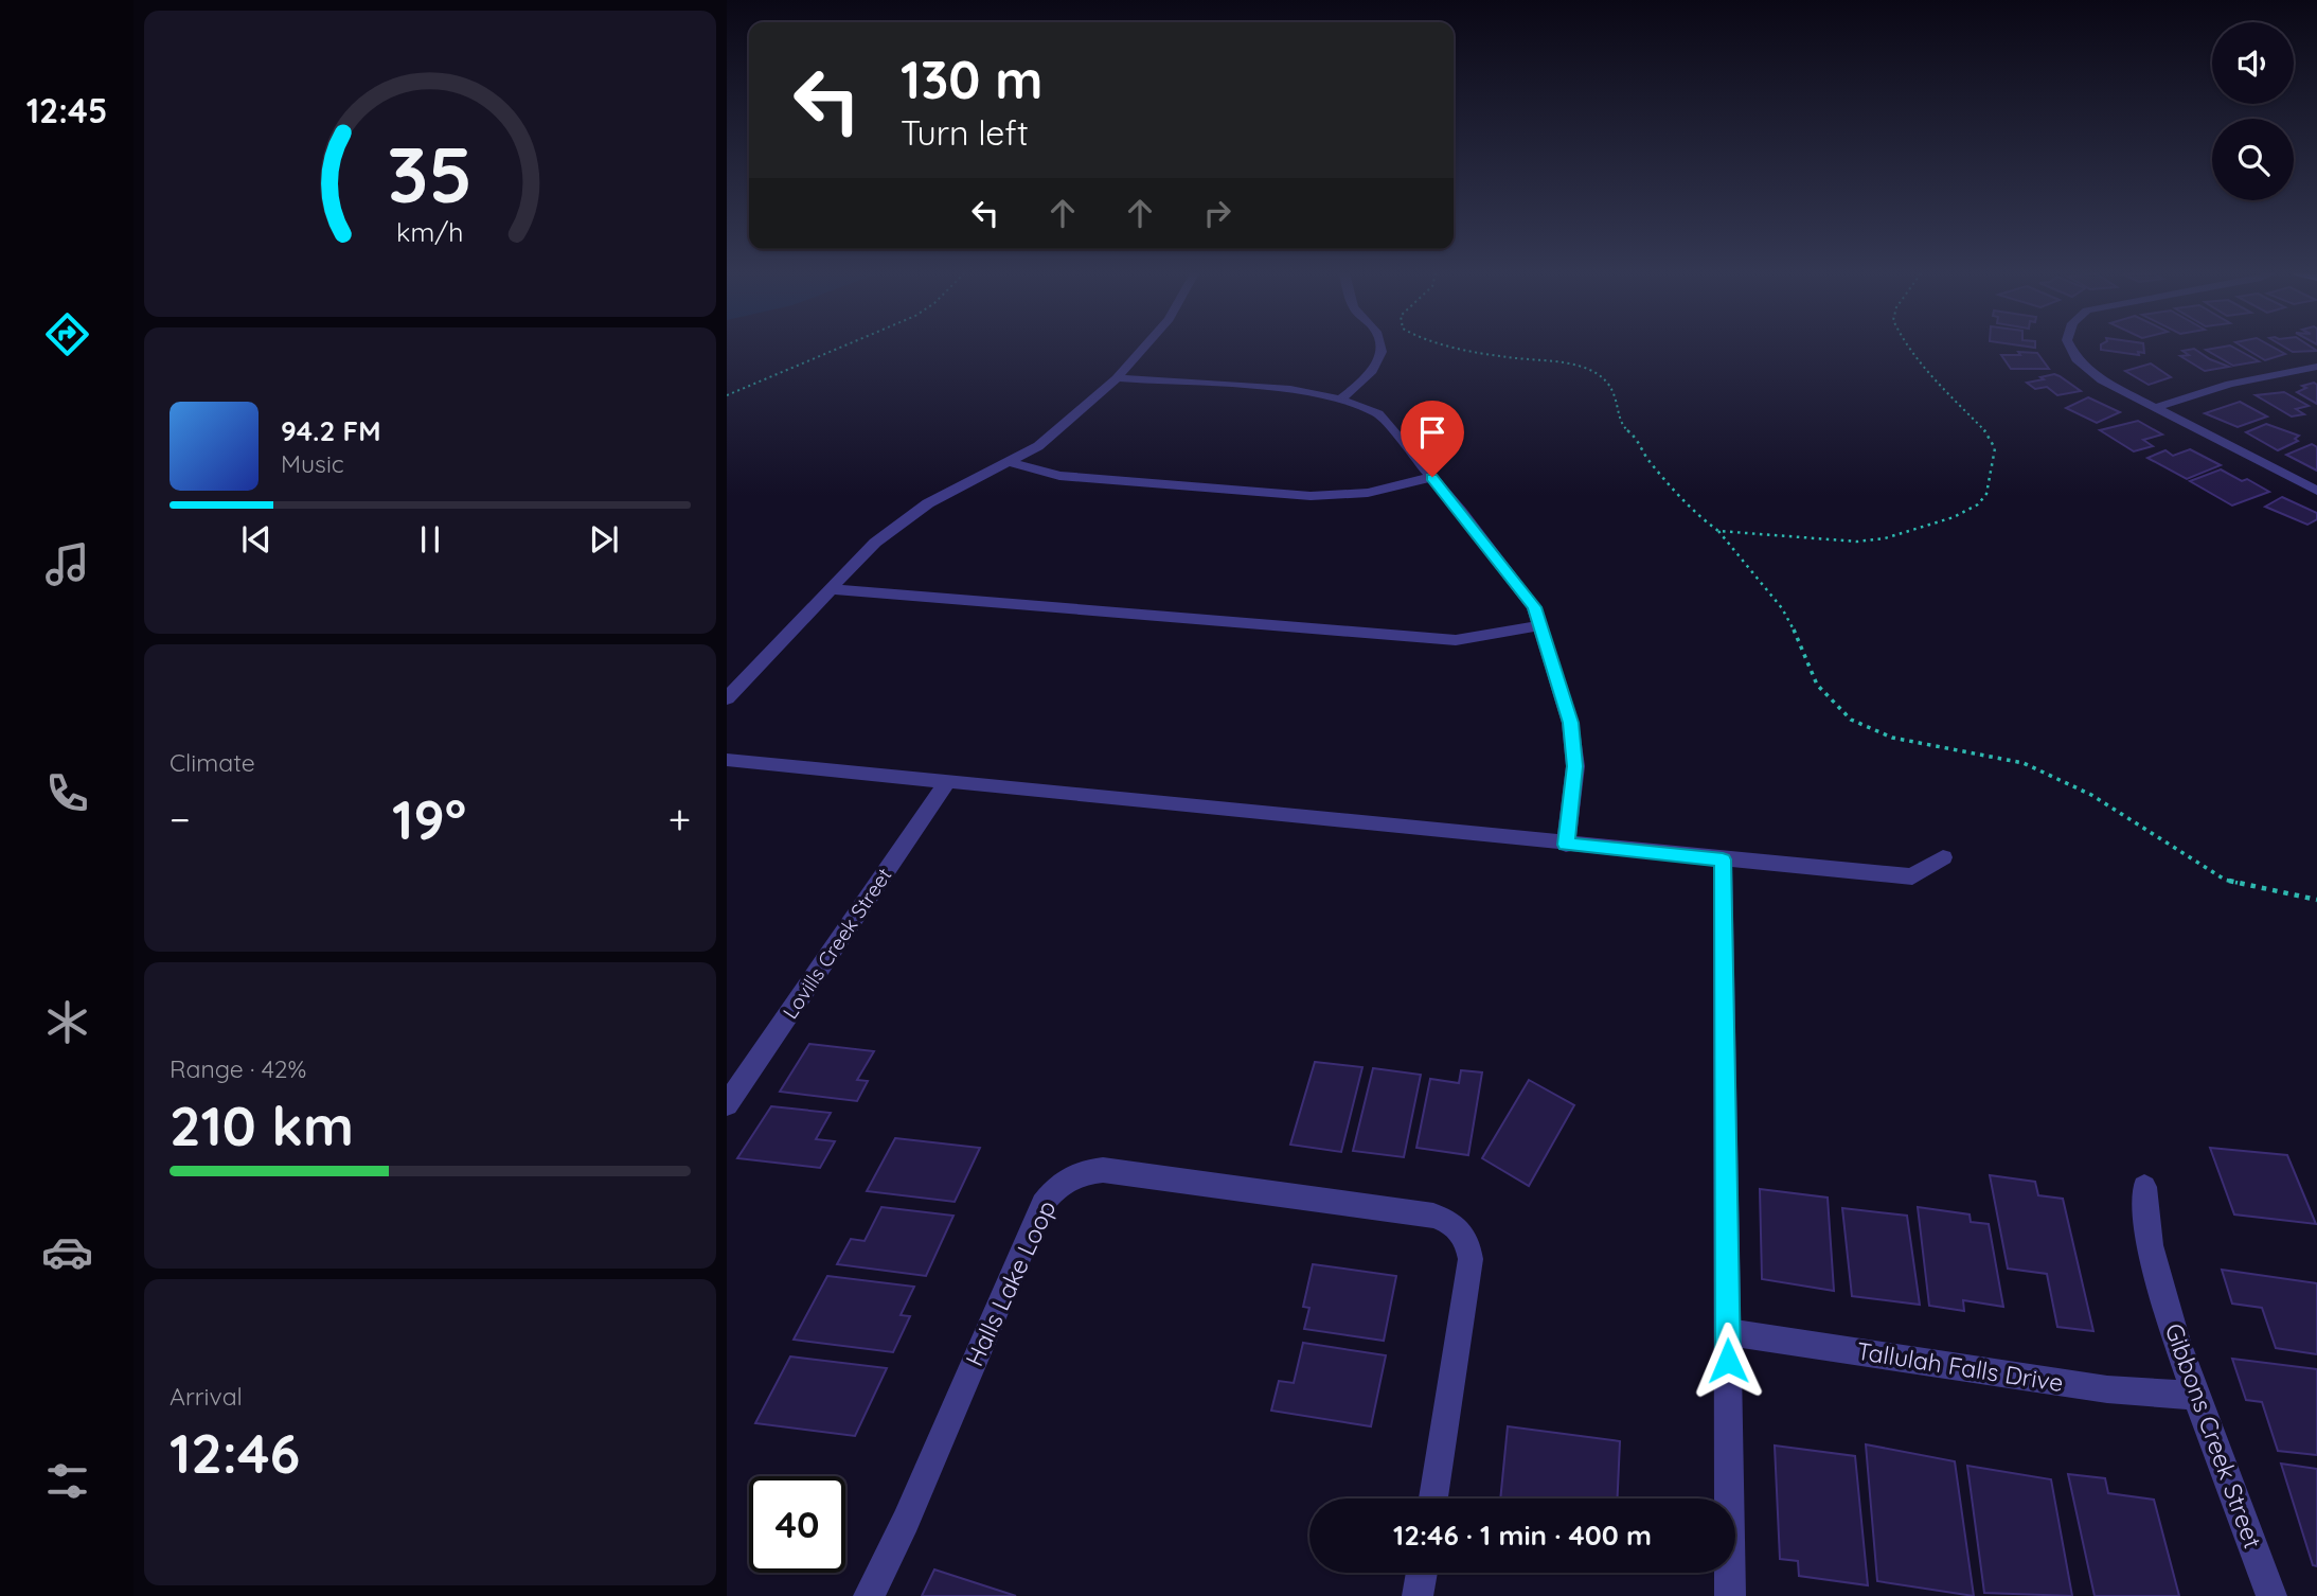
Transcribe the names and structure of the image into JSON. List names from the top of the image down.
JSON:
{
  "streets": {
    "street": [
      "Lovills Creek Street",
      "Halls Lake Loop",
      "Tallulah Falls Drive",
      "Gibbons Creek Street"
    ]
  },
  "crossings": [
    ["Tallulah Falls Drive", "Gibbons Creek Street"]
  ],
  "page": {
    "tabs": "12:45",
    "turn": ["130 m", "Turn left"],
    "song": ["94.2 FM", "Music"],
    "tile": [
      "Climate",
      ["Range · 42%", "210 km"],
      ["Arrival", "12:46"]
    ],
    "heat": ["−", "19°", "+"],
    "limit": "40",
    "trip": "12:46 · 1 min · 400 m",
    "gauge": ["35", "km/h"]
  }
}
